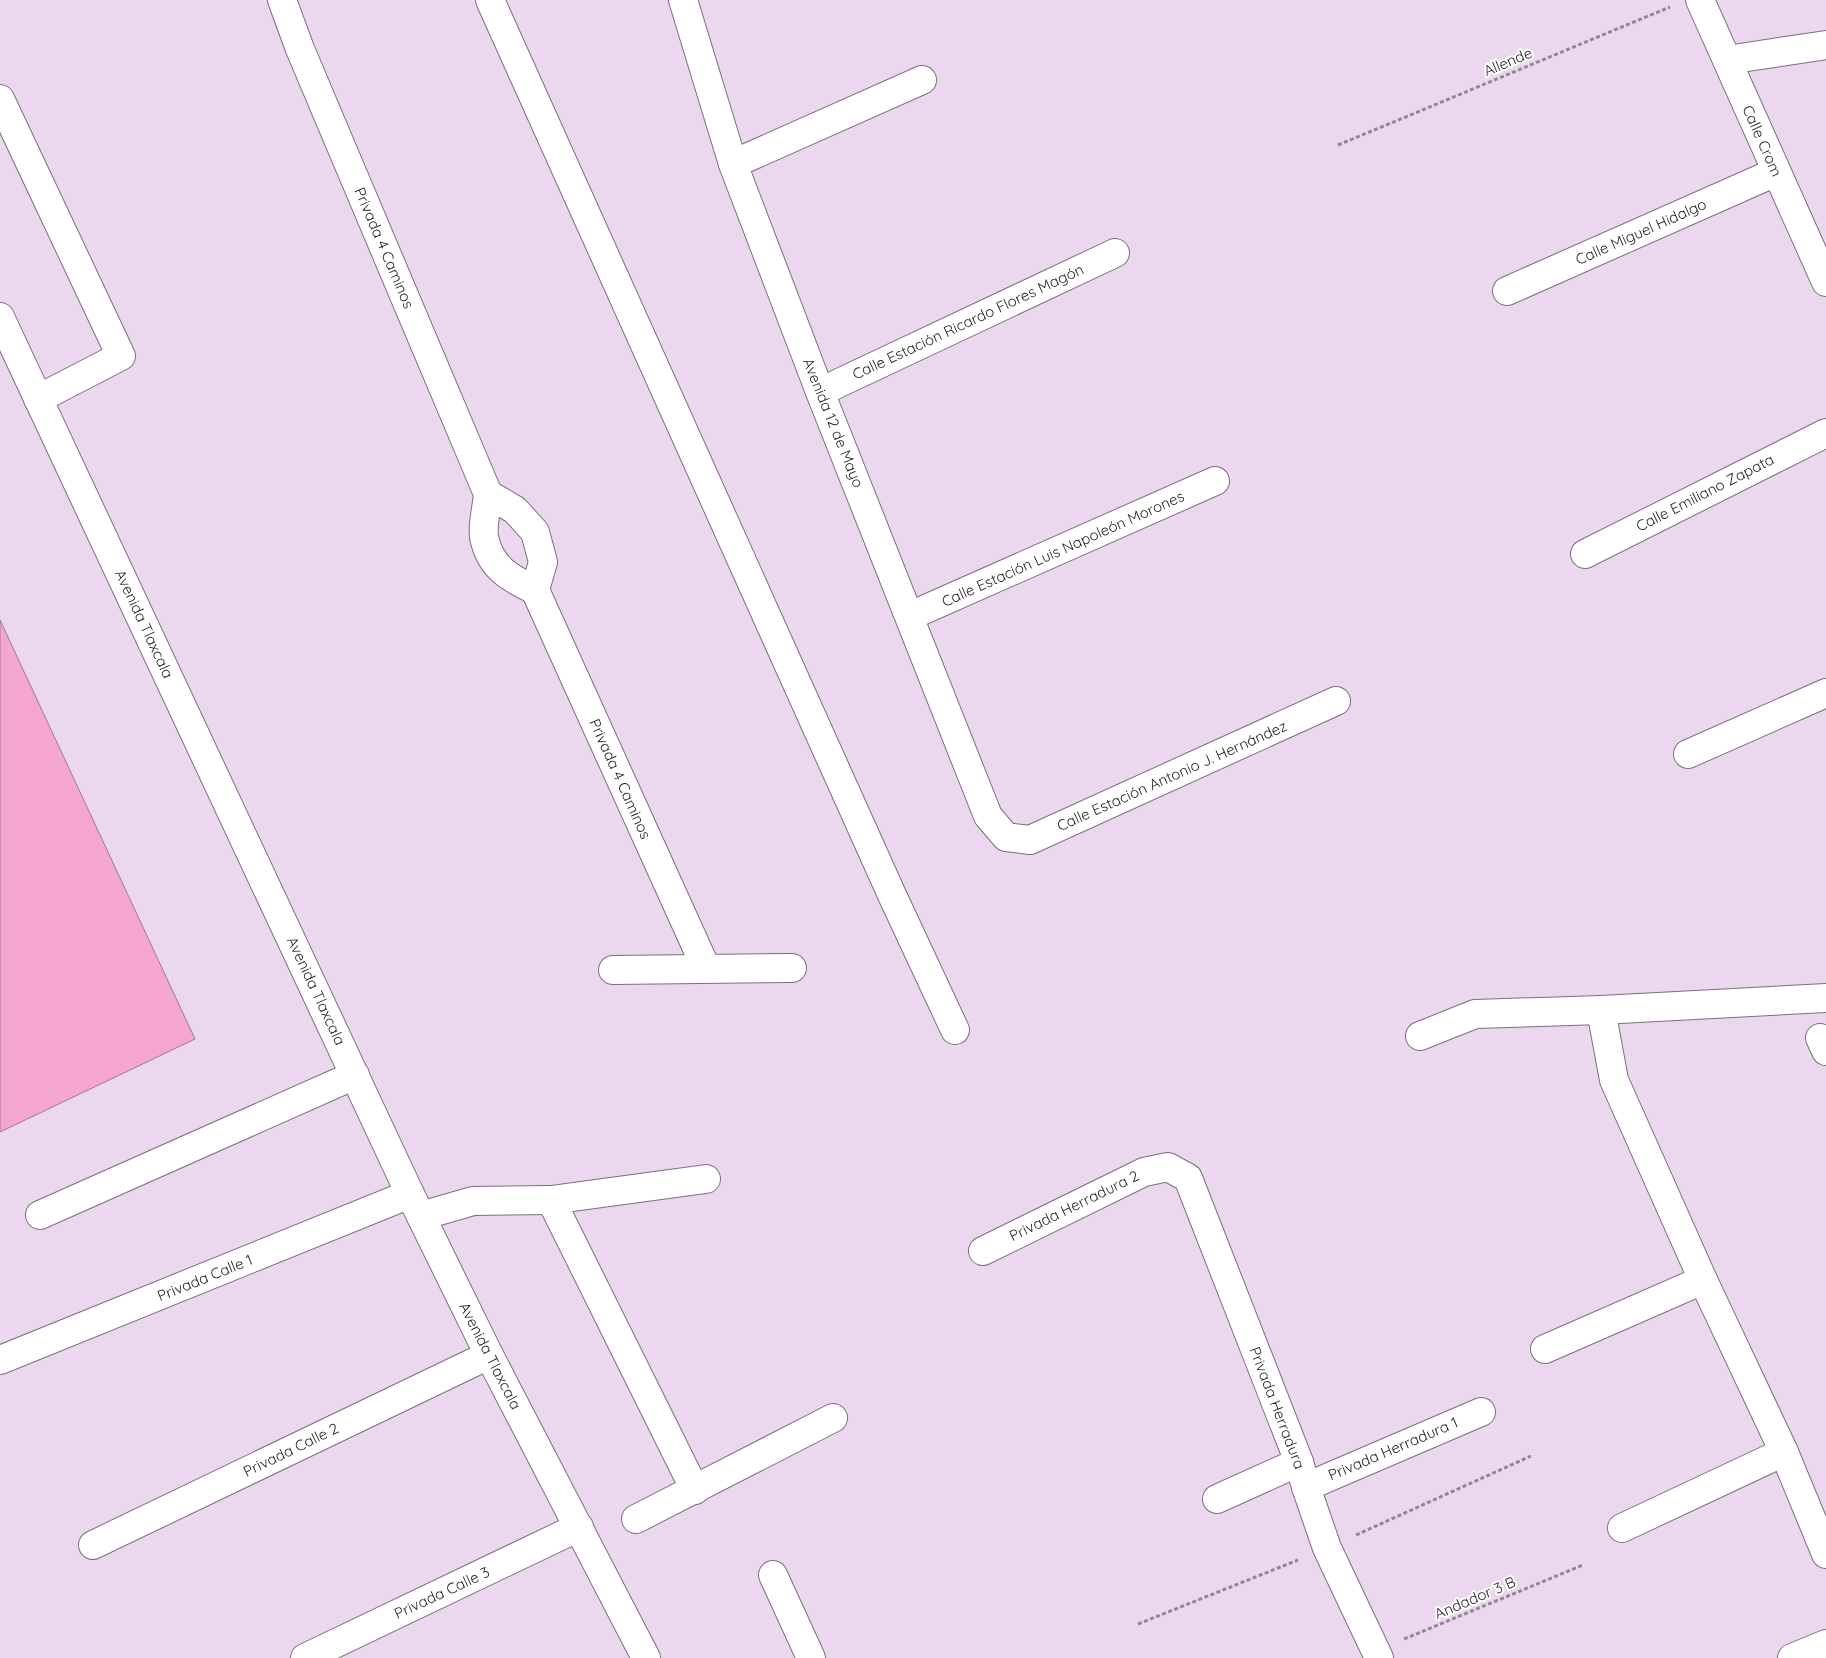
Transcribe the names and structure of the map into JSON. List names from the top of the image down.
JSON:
{
  "streets": {
    "street": [
      "Calle Crom",
      "Calle Miguel Hidalgo",
      "Privada 4 Caminos",
      "Calle Estación Ricardo Flores Magón",
      "Avenida 12 de Mayo",
      "Calle Emiliano Zapata",
      "Calle Estación Luis Napoleón Morones",
      "Avenida Tlaxcala",
      "Calle Estación Antonio J. Hernández",
      "Privada Herradura 2",
      "Privada Calle 1",
      "Privada Herradura",
      "Privada Herradura 1",
      "Privada Calle 2",
      "Privada Calle 3"
    ],
    "path": ["Allende", "Andador 3 B"]
  },
  "crossings": [
    ["Allende", "Calle Crom"],
    ["Calle Crom", "Calle Miguel Hidalgo"],
    ["Calle Estación Ricardo Flores Magón", "Avenida 12 de Mayo"],
    ["Avenida 12 de Mayo", "Calle Estación Luis Napoleón Morones"],
    ["Avenida 12 de Mayo", "Calle Estación Antonio J. Hernández"],
    ["Avenida Tlaxcala", "Privada Calle 1"],
    ["Avenida Tlaxcala", "Privada Calle 2"],
    ["Avenida Tlaxcala", "Privada Calle 3"],
    ["Privada Herradura 2", "Privada Herradura"],
    ["Privada Herradura", "Privada Herradura 1"],
    ["Privada Herradura", "Andador 3 B"]
  ]
}
